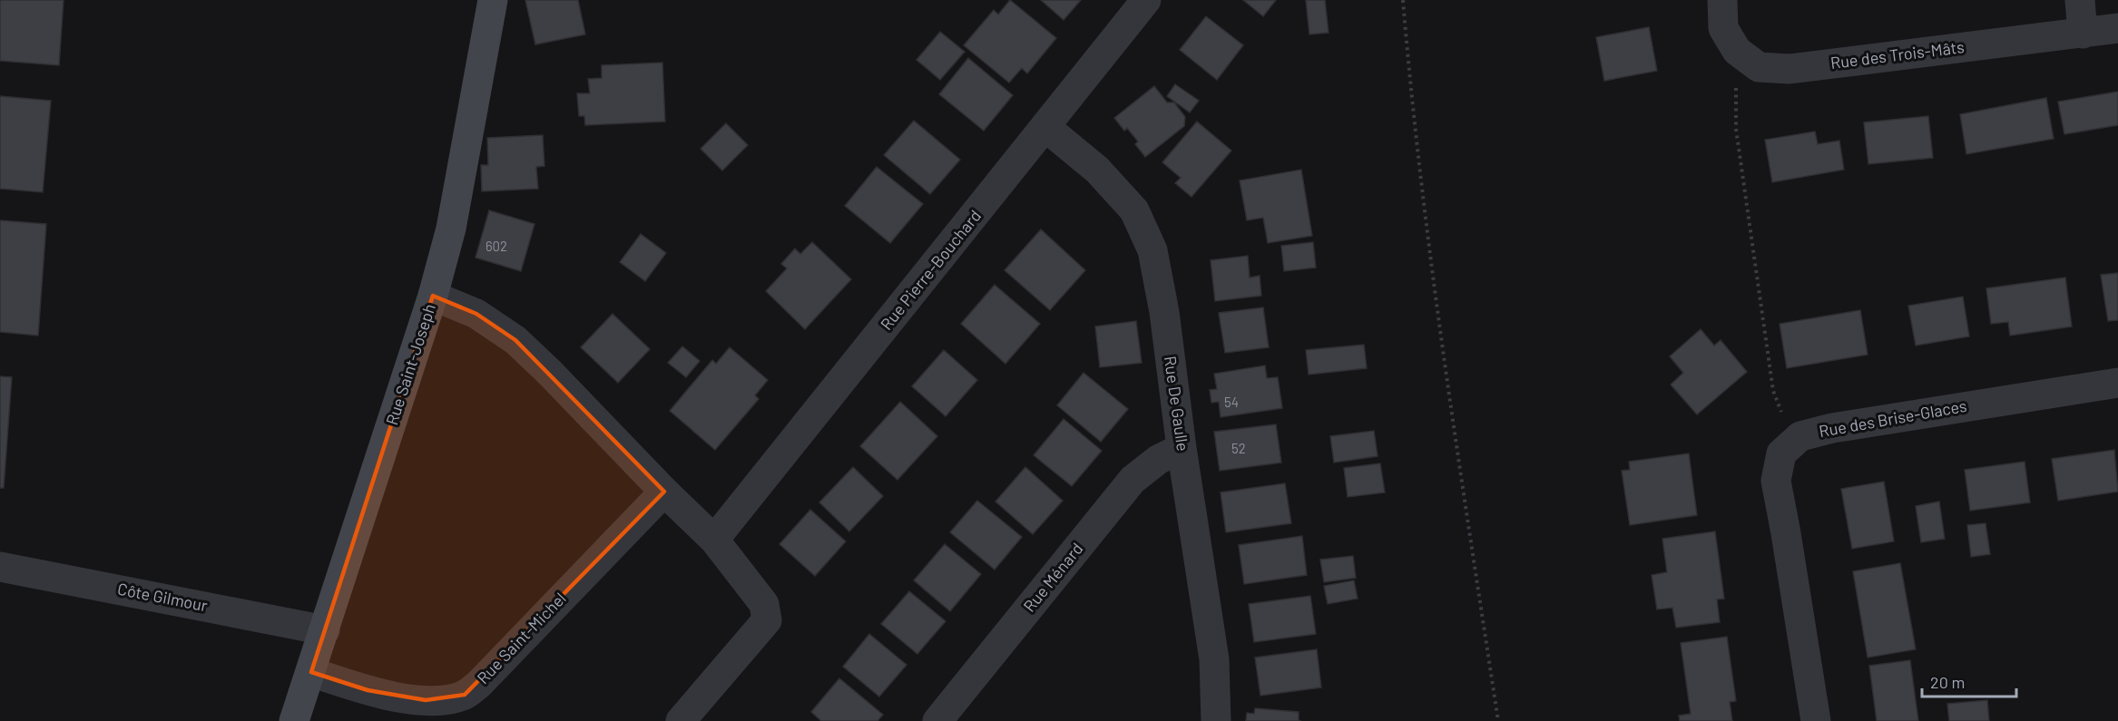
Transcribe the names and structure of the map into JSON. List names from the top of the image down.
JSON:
{
  "streets": {
    "street": [
      "Rue des Trois-Mâts",
      "Rue Pierre-Bouchard",
      "Rue Saint-Joseph",
      "Rue De Gaulle",
      "Rue des Brise-Glaces",
      "Rue Ménard",
      "Côte Gilmour",
      "Rue Saint-Michel"
    ]
  },
  "crossings": [
    ["Rue Pierre-Bouchard", "Rue De Gaulle"],
    ["Rue Saint-Joseph", "Côte Gilmour"],
    ["Rue Saint-Joseph", "Rue Saint-Michel"],
    ["Rue De Gaulle", "Rue Ménard"]
  ],
  "house_numbers": ["602", "54", "52"],
  "scale_bar": "20 m"
}
